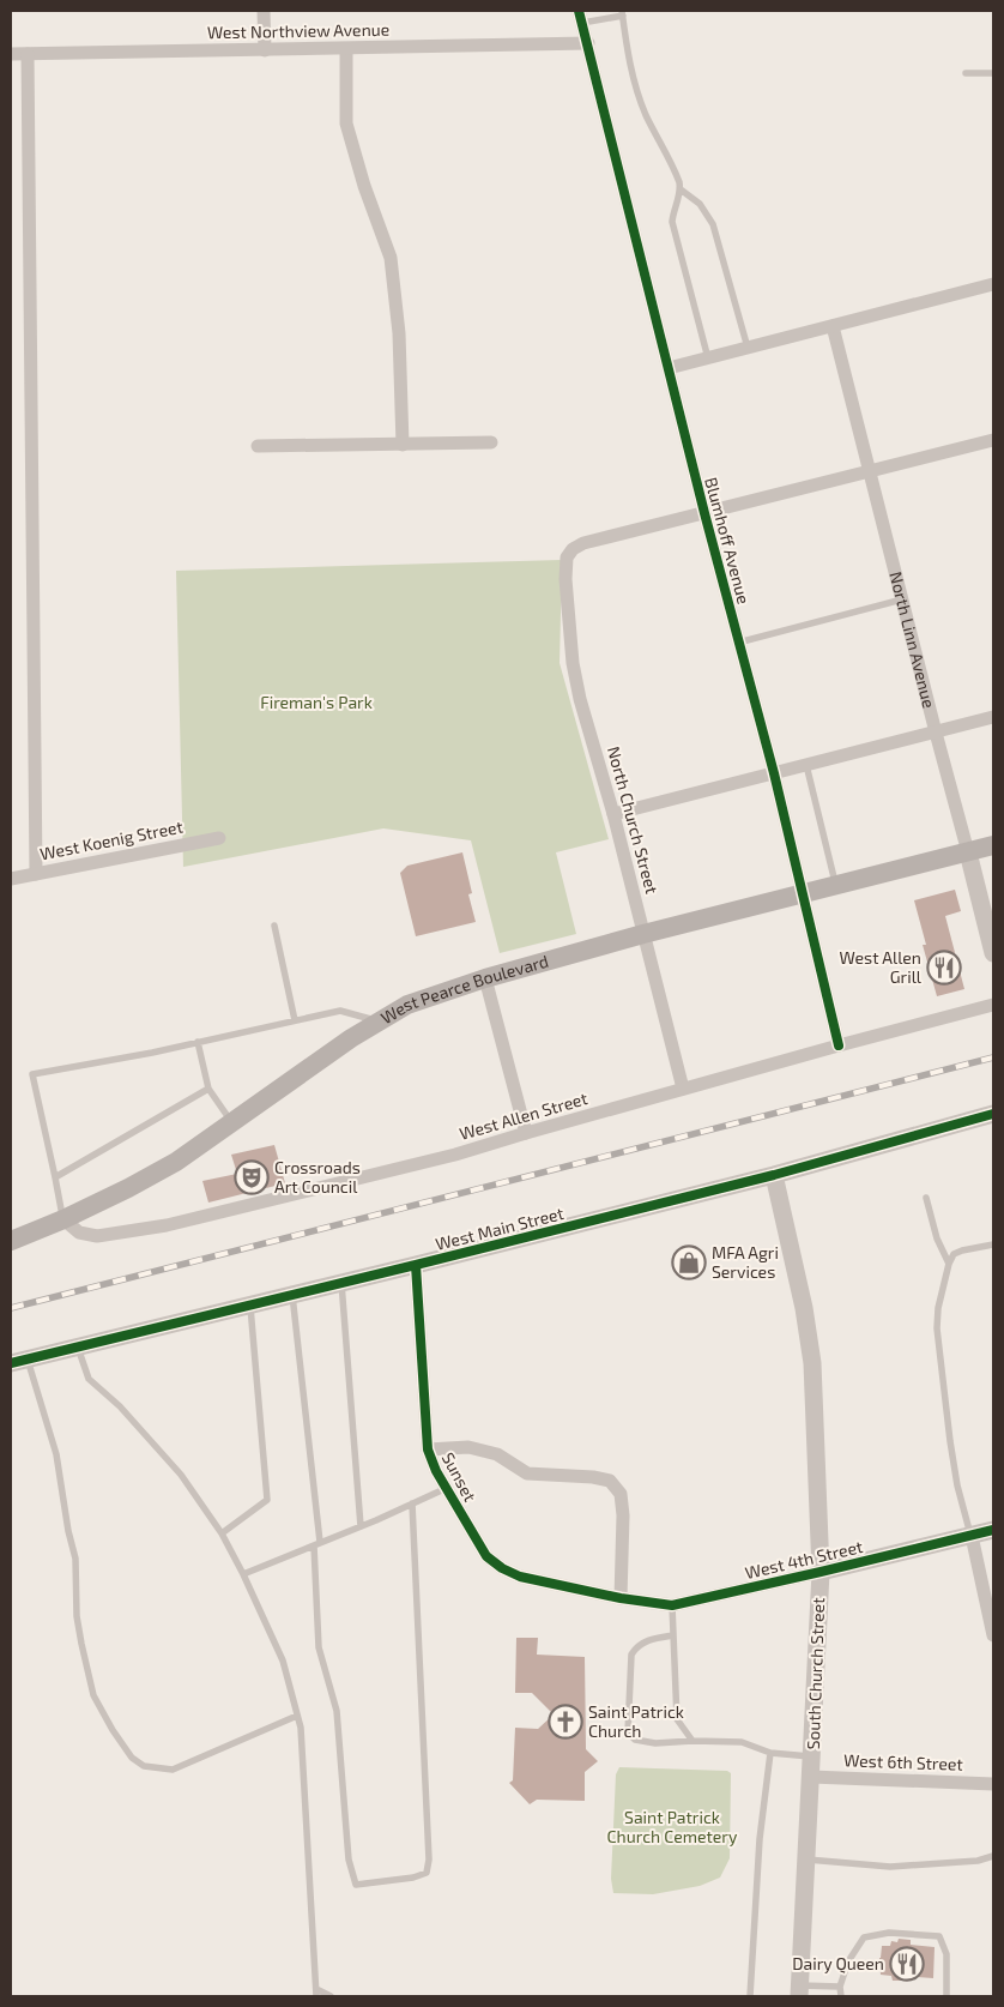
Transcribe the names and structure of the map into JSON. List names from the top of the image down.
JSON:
{
  "streets": {
    "main road": ["West Pearce Boulevard"],
    "street": [
      "West Northview Avenue",
      "Blumhoff Avenue",
      "North Linn Avenue",
      "North Church Street",
      "West Koenig Street",
      "West Allen Street",
      "West Main Street",
      "Sunset",
      "West 4th Street",
      "South Church Street",
      "West 6th Street"
    ]
  },
  "crossings": [
    ["West Northview Avenue", "Blumhoff Avenue"],
    ["Blumhoff Avenue", "North Church Street"],
    ["Blumhoff Avenue", "West Pearce Boulevard"],
    ["Blumhoff Avenue", "West Allen Street"],
    ["North Linn Avenue", "West Pearce Boulevard"],
    ["North Church Street", "West Pearce Boulevard"],
    ["North Church Street", "West Allen Street"],
    ["West Pearce Boulevard", "West Allen Street"],
    ["West Main Street", "Sunset"],
    ["West Main Street", "South Church Street"],
    ["Sunset", "West 4th Street"],
    ["West 4th Street", "South Church Street"],
    ["South Church Street", "West 6th Street"]
  ],
  "parks": ["Fireman's Park", "Saint Patrick Church Cemetery"],
  "places": {
    "restaurant": ["West Allen Grill", "Dairy Queen"],
    "theatre": ["Crossroads Art Council"],
    "shop": ["MFA Agri Services"],
    "church": ["Saint Patrick Church"]
  }
}
